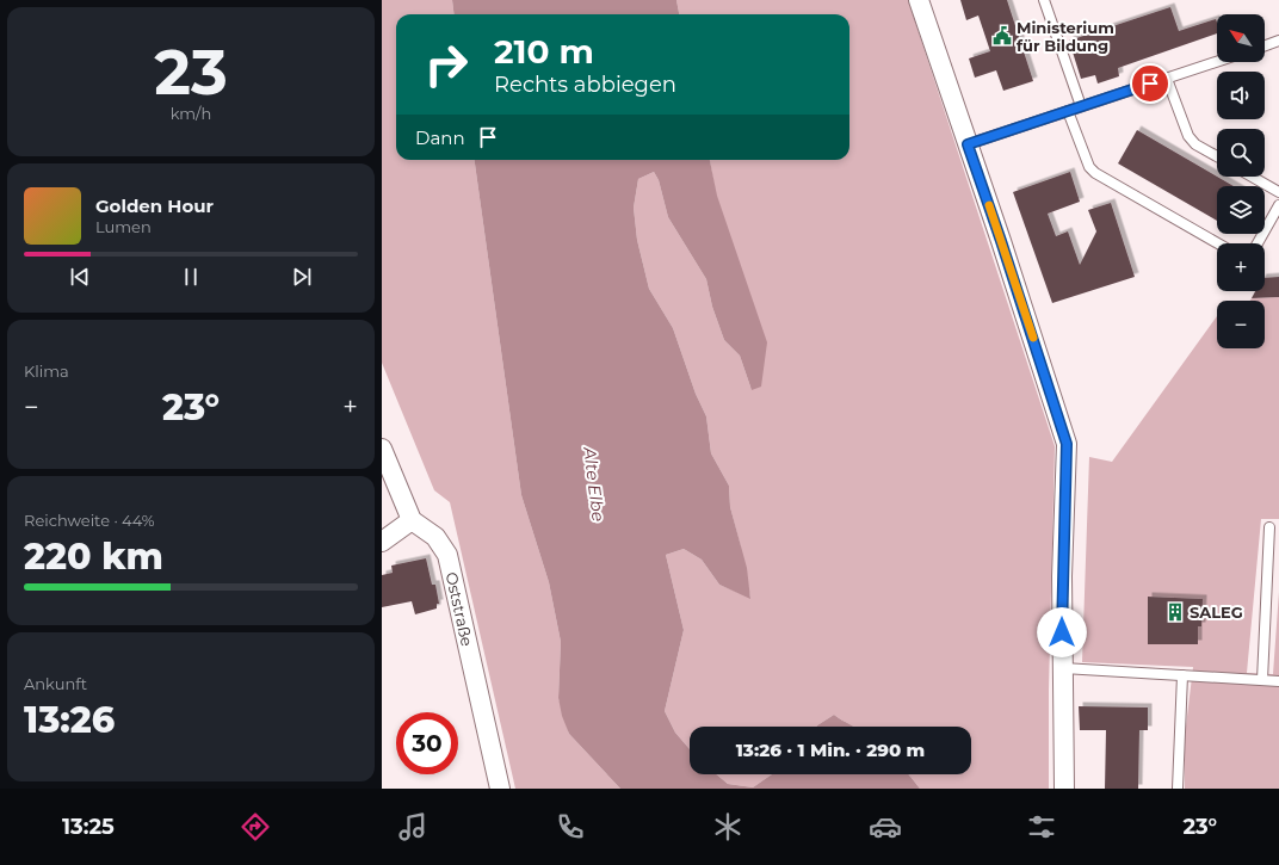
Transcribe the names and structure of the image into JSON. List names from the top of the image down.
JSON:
{
  "streets": {
    "street": ["Oststraße"]
  },
  "water": ["Alte Elbe"],
  "places": {
    "public building": ["Ministerium für Bildung"],
    "building": ["SALEG"]
  },
  "north": "top left",
  "page": {
    "tile": [
      ["23", "km/h"],
      "Klima",
      ["Reichweite · 44%", "220 km"],
      ["Ankunft", "13:26"]
    ],
    "map_buttons": ["+", "−"],
    "turn": ["210 m", "Rechts abbiegen"],
    "then": "Dann",
    "song": ["Golden Hour", "Lumen"],
    "heat": ["−", "23°", "+"],
    "limit": "30",
    "trip": "13:26 · 1 Min. · 290 m",
    "tabs": ["13:25", "23°"]
  }
}
